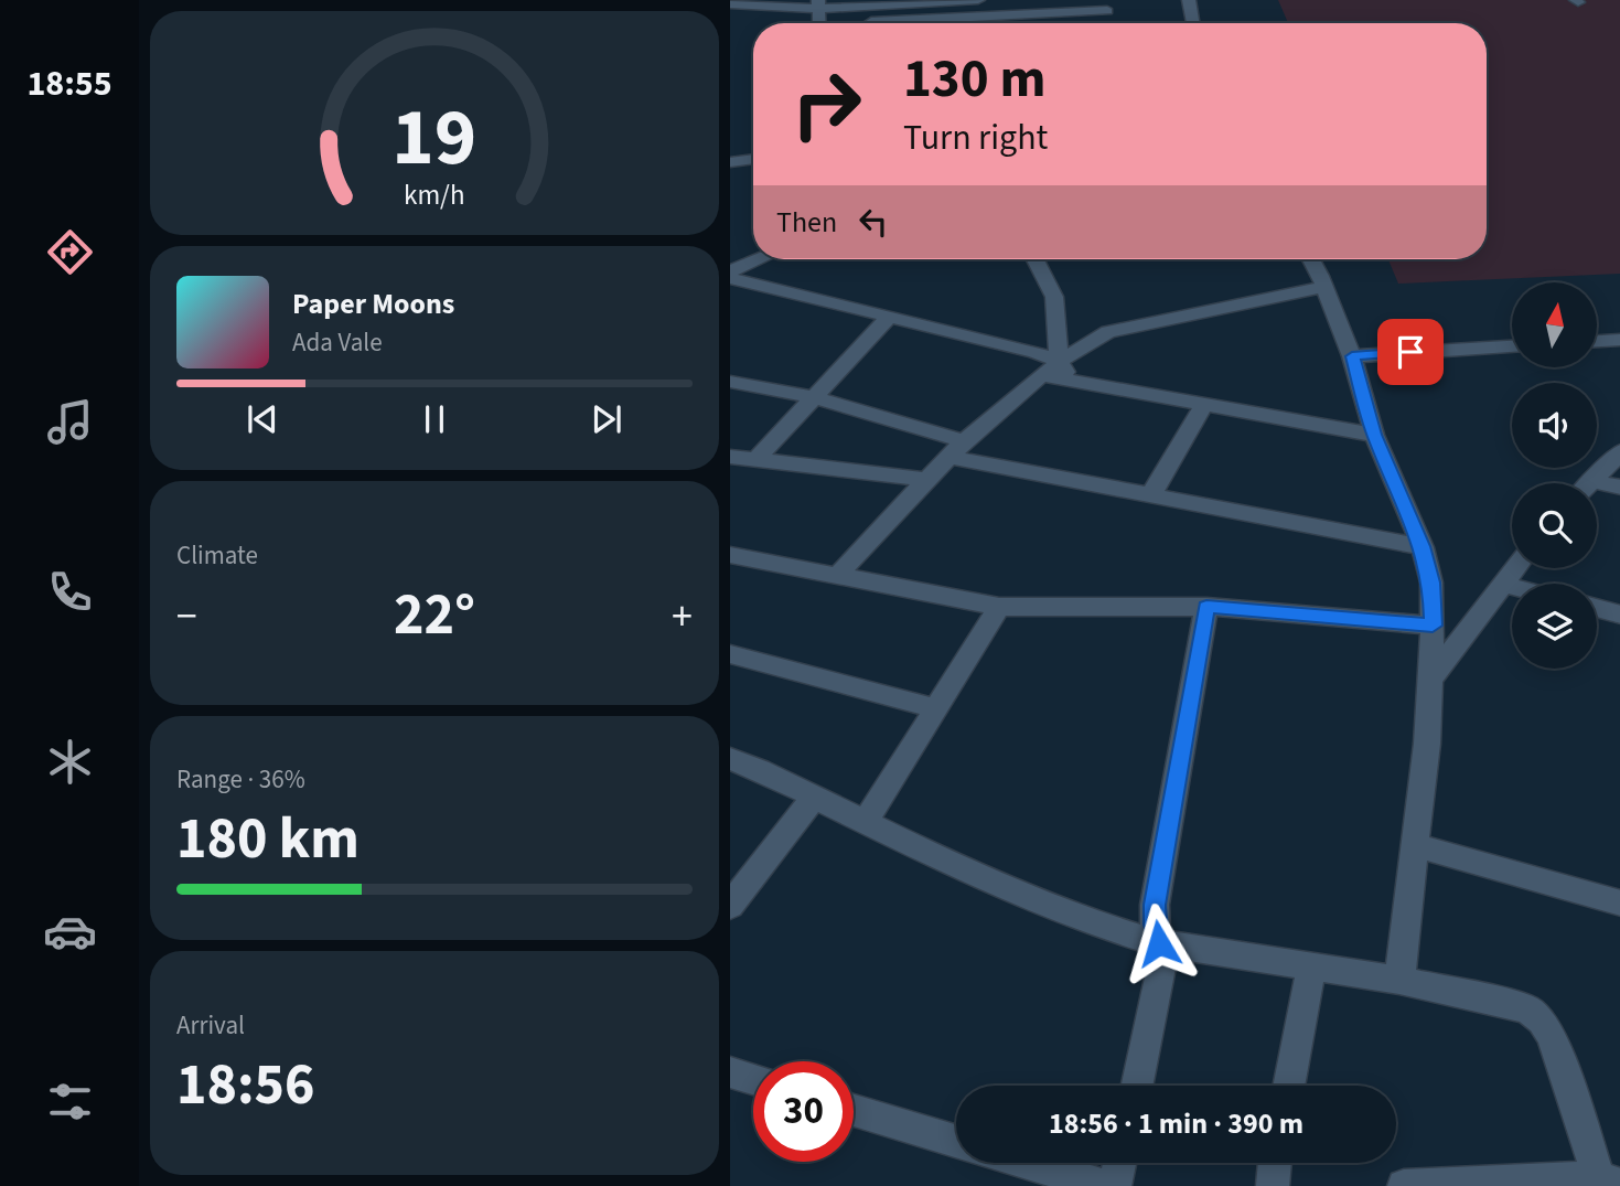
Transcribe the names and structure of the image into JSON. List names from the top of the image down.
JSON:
{
  "north": "top",
  "page": {
    "tabs": "18:55",
    "turn": ["130 m", "Turn right"],
    "then": "Then",
    "song": ["Paper Moons", "Ada Vale"],
    "tile": [
      "Climate",
      ["Range · 36%", "180 km"],
      ["Arrival", "18:56"]
    ],
    "heat": ["−", "22°", "+"],
    "limit": "30",
    "trip": "18:56 · 1 min · 390 m",
    "gauge": ["19", "km/h"]
  }
}
